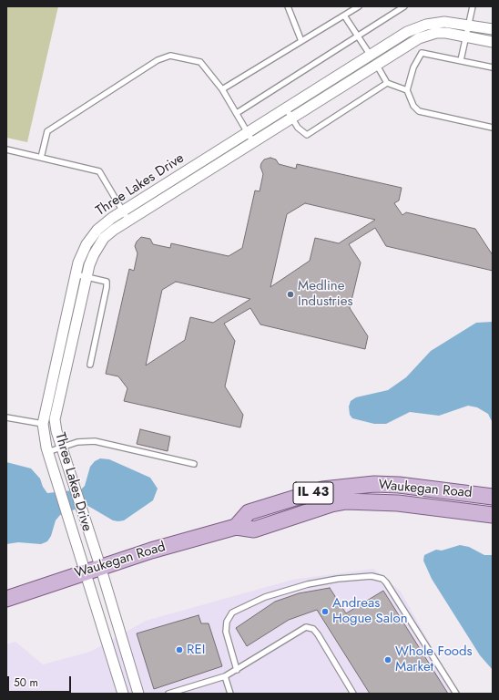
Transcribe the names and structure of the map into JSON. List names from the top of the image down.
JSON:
{
  "streets": {
    "main road": ["Waukegan Road", "IL 43"],
    "street": ["Three Lakes Drive"]
  },
  "crossings": [
    ["Three Lakes Drive", "Waukegan Road"]
  ],
  "places": [
    "Medline Industries",
    "Andreas Hogue Salon",
    "REI",
    "Whole Foods Market"
  ],
  "scale_bar": "50 m"
}
